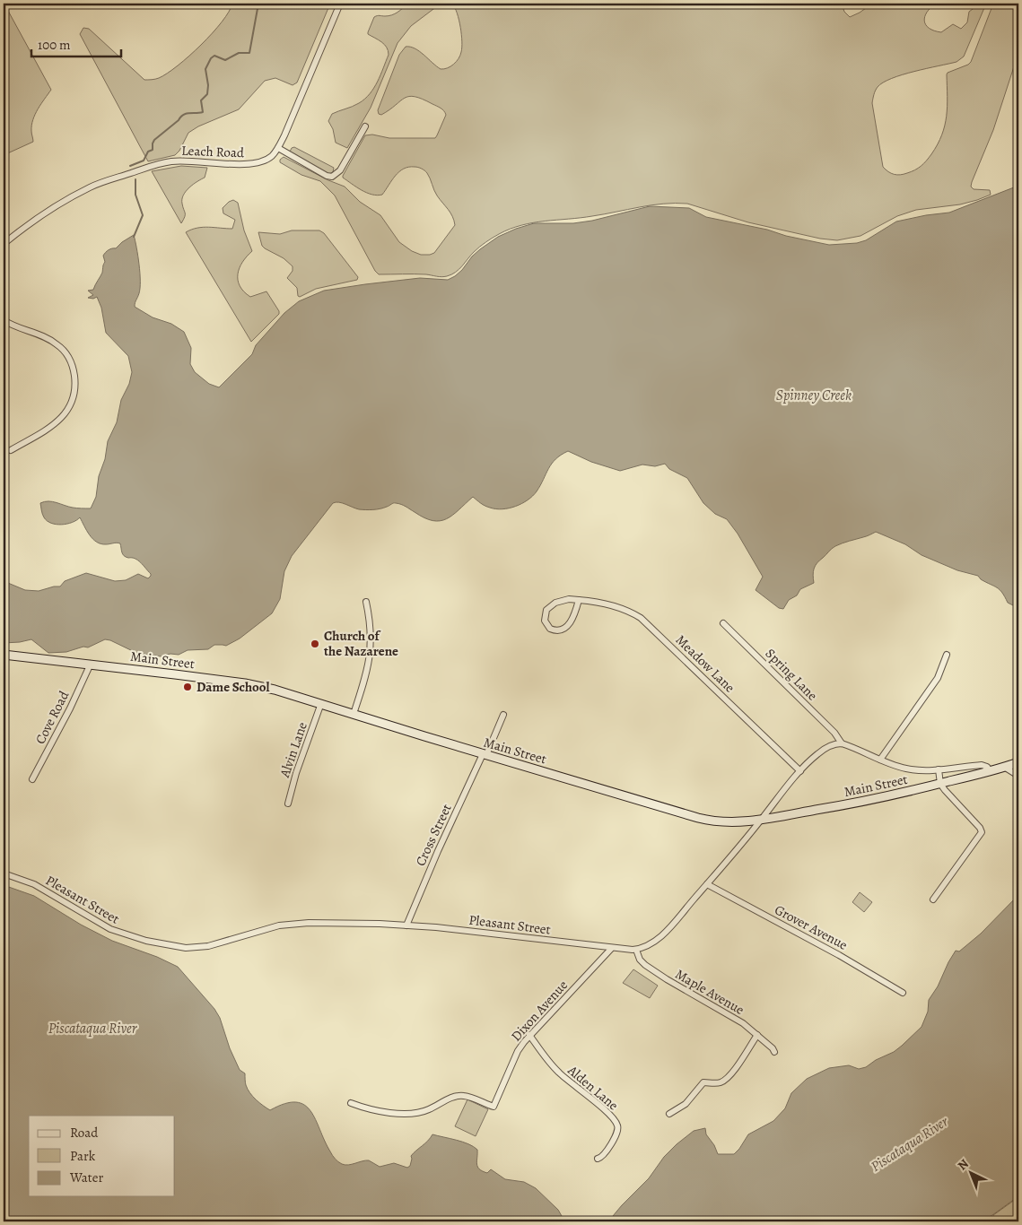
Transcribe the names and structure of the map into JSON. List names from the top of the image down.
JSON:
{
  "streets": {
    "main road": ["Main Street"],
    "street": [
      "Leach Road",
      "Meadow Lane",
      "Spring Lane",
      "Cove Road",
      "Alvin Lane",
      "Cross Street",
      "Pleasant Street",
      "Grover Avenue",
      "Maple Avenue",
      "Dixon Avenue",
      "Alden Lane"
    ]
  },
  "crossings": [
    ["Main Street", "Cove Road"],
    ["Main Street", "Alvin Lane"],
    ["Main Street", "Cross Street"],
    ["Main Street", "Pleasant Street"],
    ["Meadow Lane", "Pleasant Street"],
    ["Spring Lane", "Pleasant Street"],
    ["Cross Street", "Pleasant Street"],
    ["Pleasant Street", "Grover Avenue"],
    ["Pleasant Street", "Maple Avenue"],
    ["Pleasant Street", "Dixon Avenue"],
    ["Dixon Avenue", "Alden Lane"]
  ],
  "water": ["Spinney Creek", "Piscataqua River"],
  "places": ["Church of the Nazarene", "Dame School"],
  "legend": ["Road", "Park", "Water"],
  "scale_bar": "100 m",
  "north": "top left"
}
